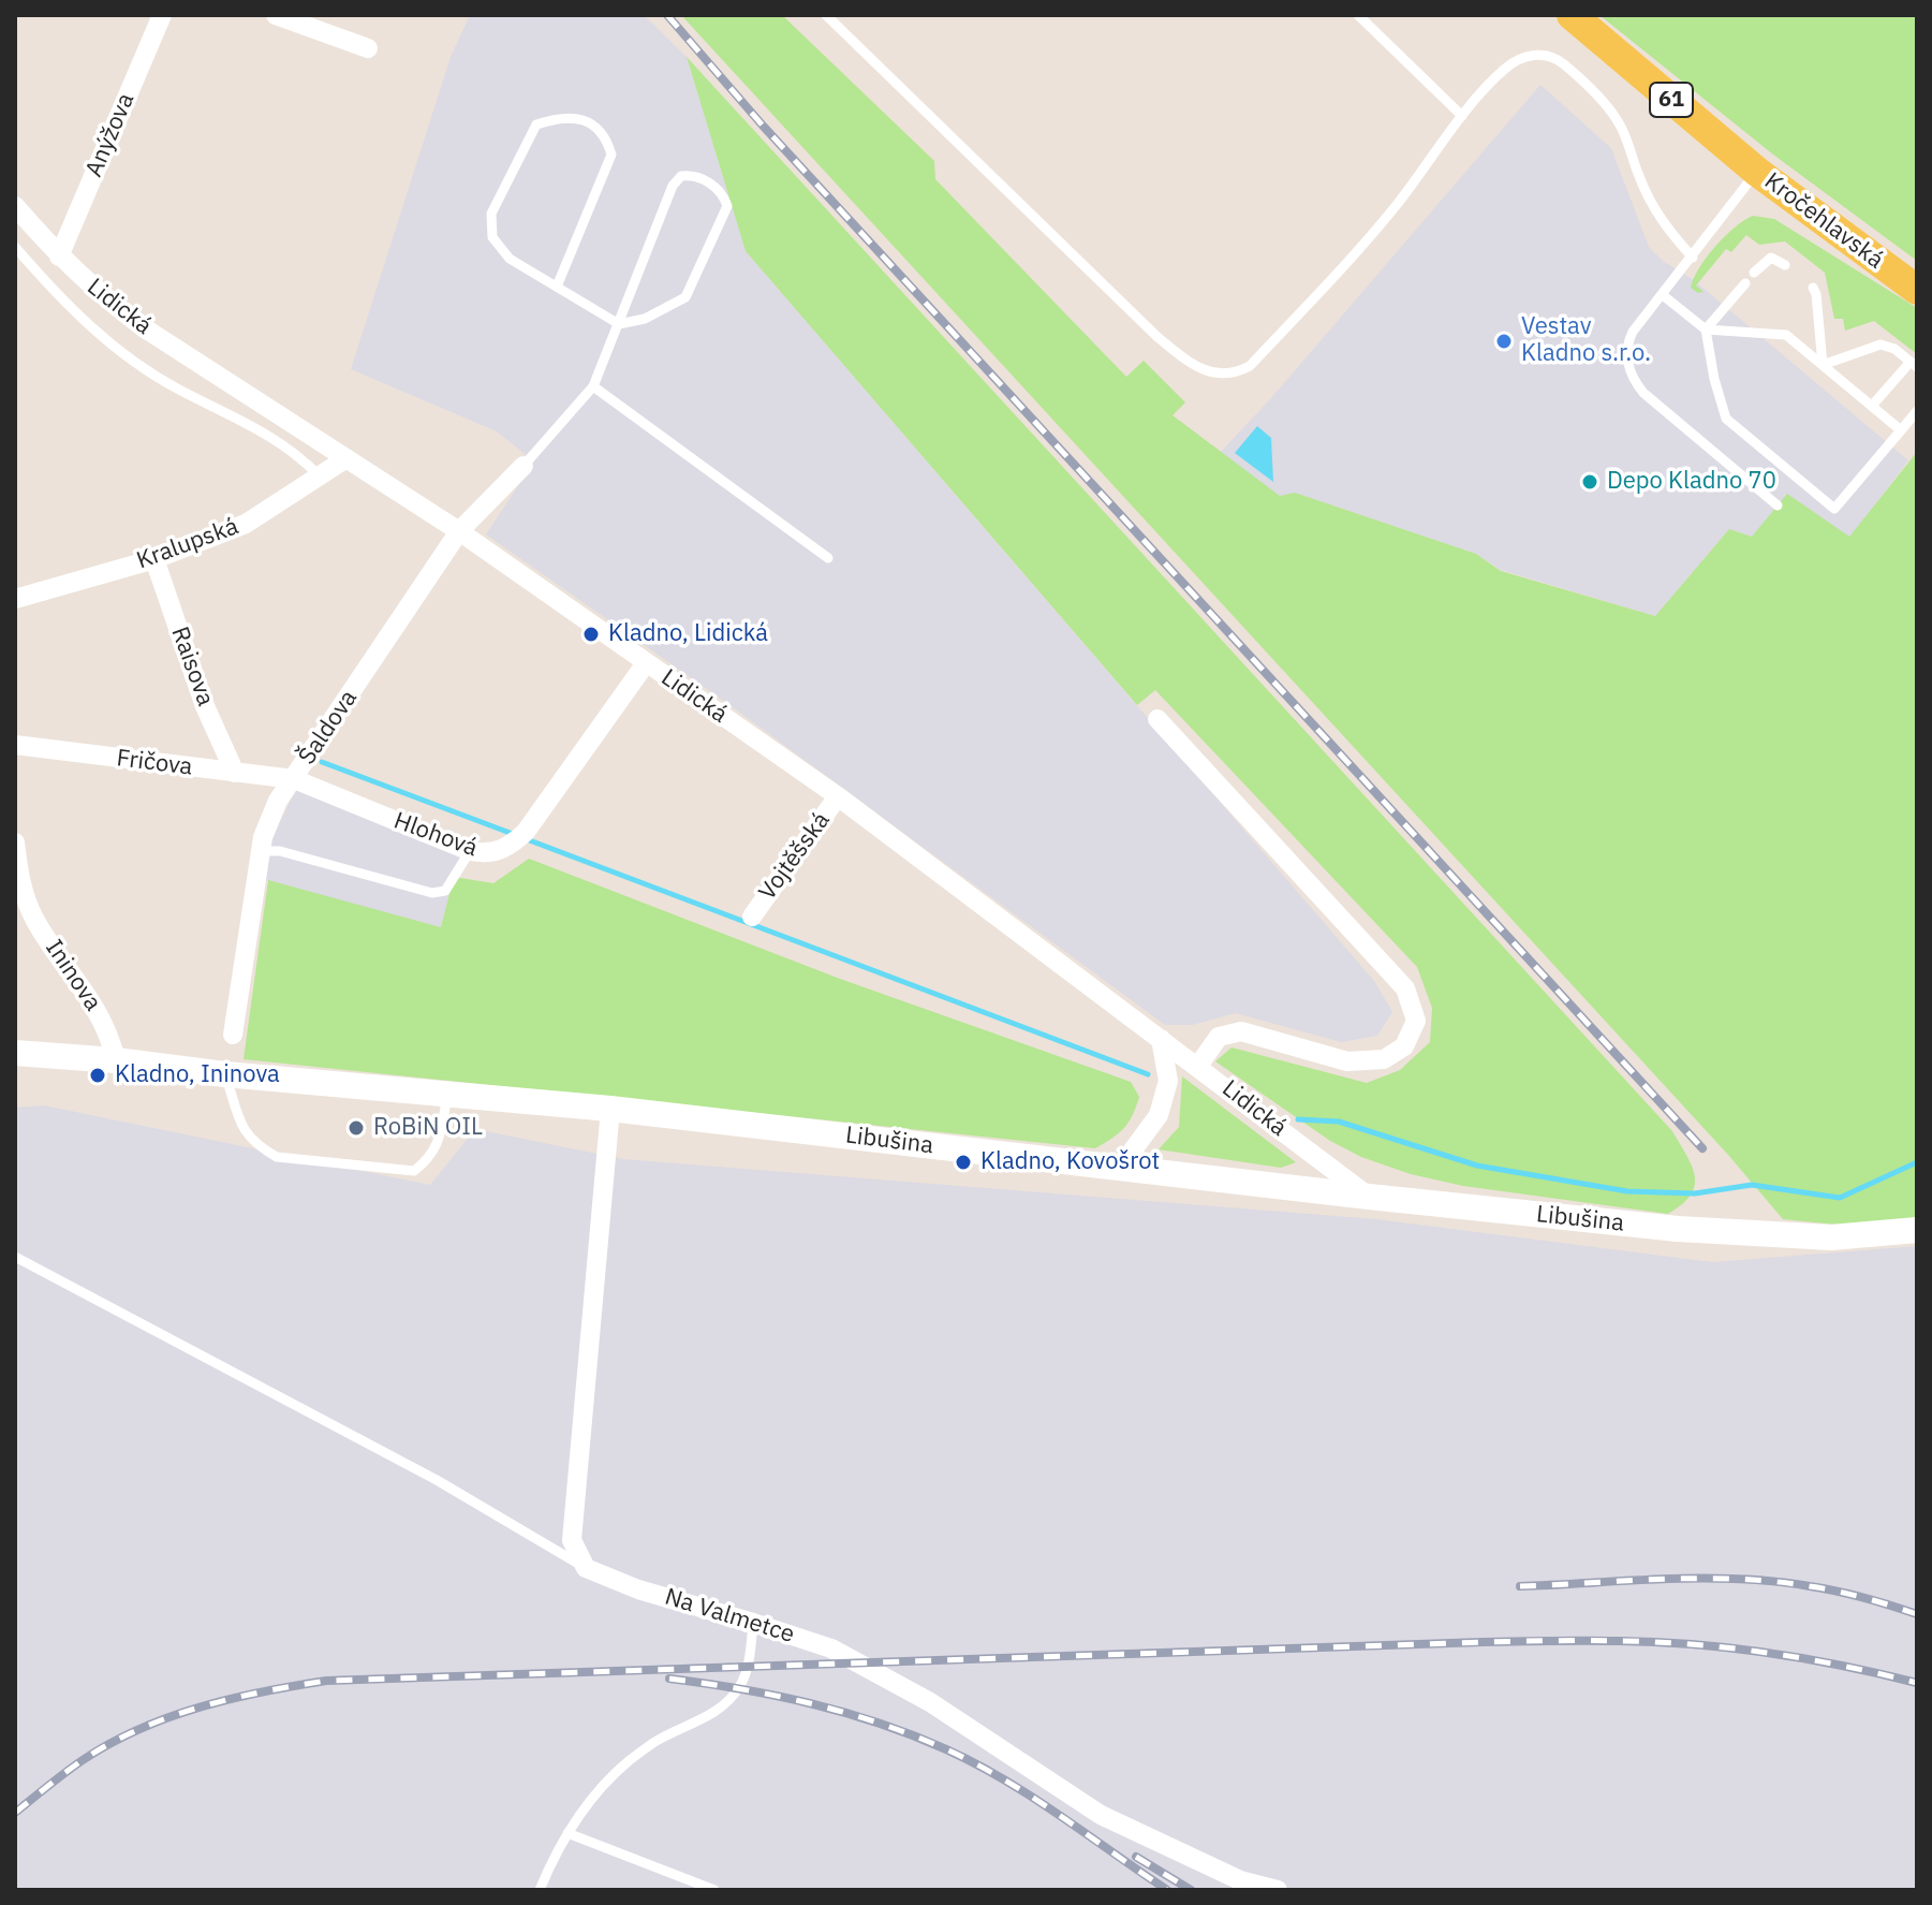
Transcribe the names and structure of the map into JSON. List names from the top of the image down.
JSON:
{
  "streets": {
    "main road": ["61", "Kročehlavská", "Libušina"],
    "street": [
      "Anýžova",
      "Lidická",
      "Kralupská",
      "Raisova",
      "Šaldova",
      "Fričova",
      "Hlohová",
      "Vojtěšská",
      "Ininova",
      "Na Valmetce"
    ]
  },
  "crossings": [
    ["61", "Kročehlavská"],
    ["Anýžova", "Lidická"],
    ["Lidická", "Kralupská"],
    ["Lidická", "Šaldova"],
    ["Lidická", "Hlohová"],
    ["Lidická", "Vojtěšská"],
    ["Lidická", "Libušina"],
    ["Kralupská", "Raisova"],
    ["Raisova", "Fričova"],
    ["Šaldova", "Fričova"],
    ["Šaldova", "Hlohová"],
    ["Fričova", "Hlohová"],
    ["Ininova", "Libušina"]
  ],
  "places": [
    "Vestav Kladno s.r.o.",
    "Depo Kladno 70",
    "Kladno, Lidická",
    "Kladno, Ininova",
    "RoBiN OIL",
    "Kladno, Kovošrot"
  ]
}
